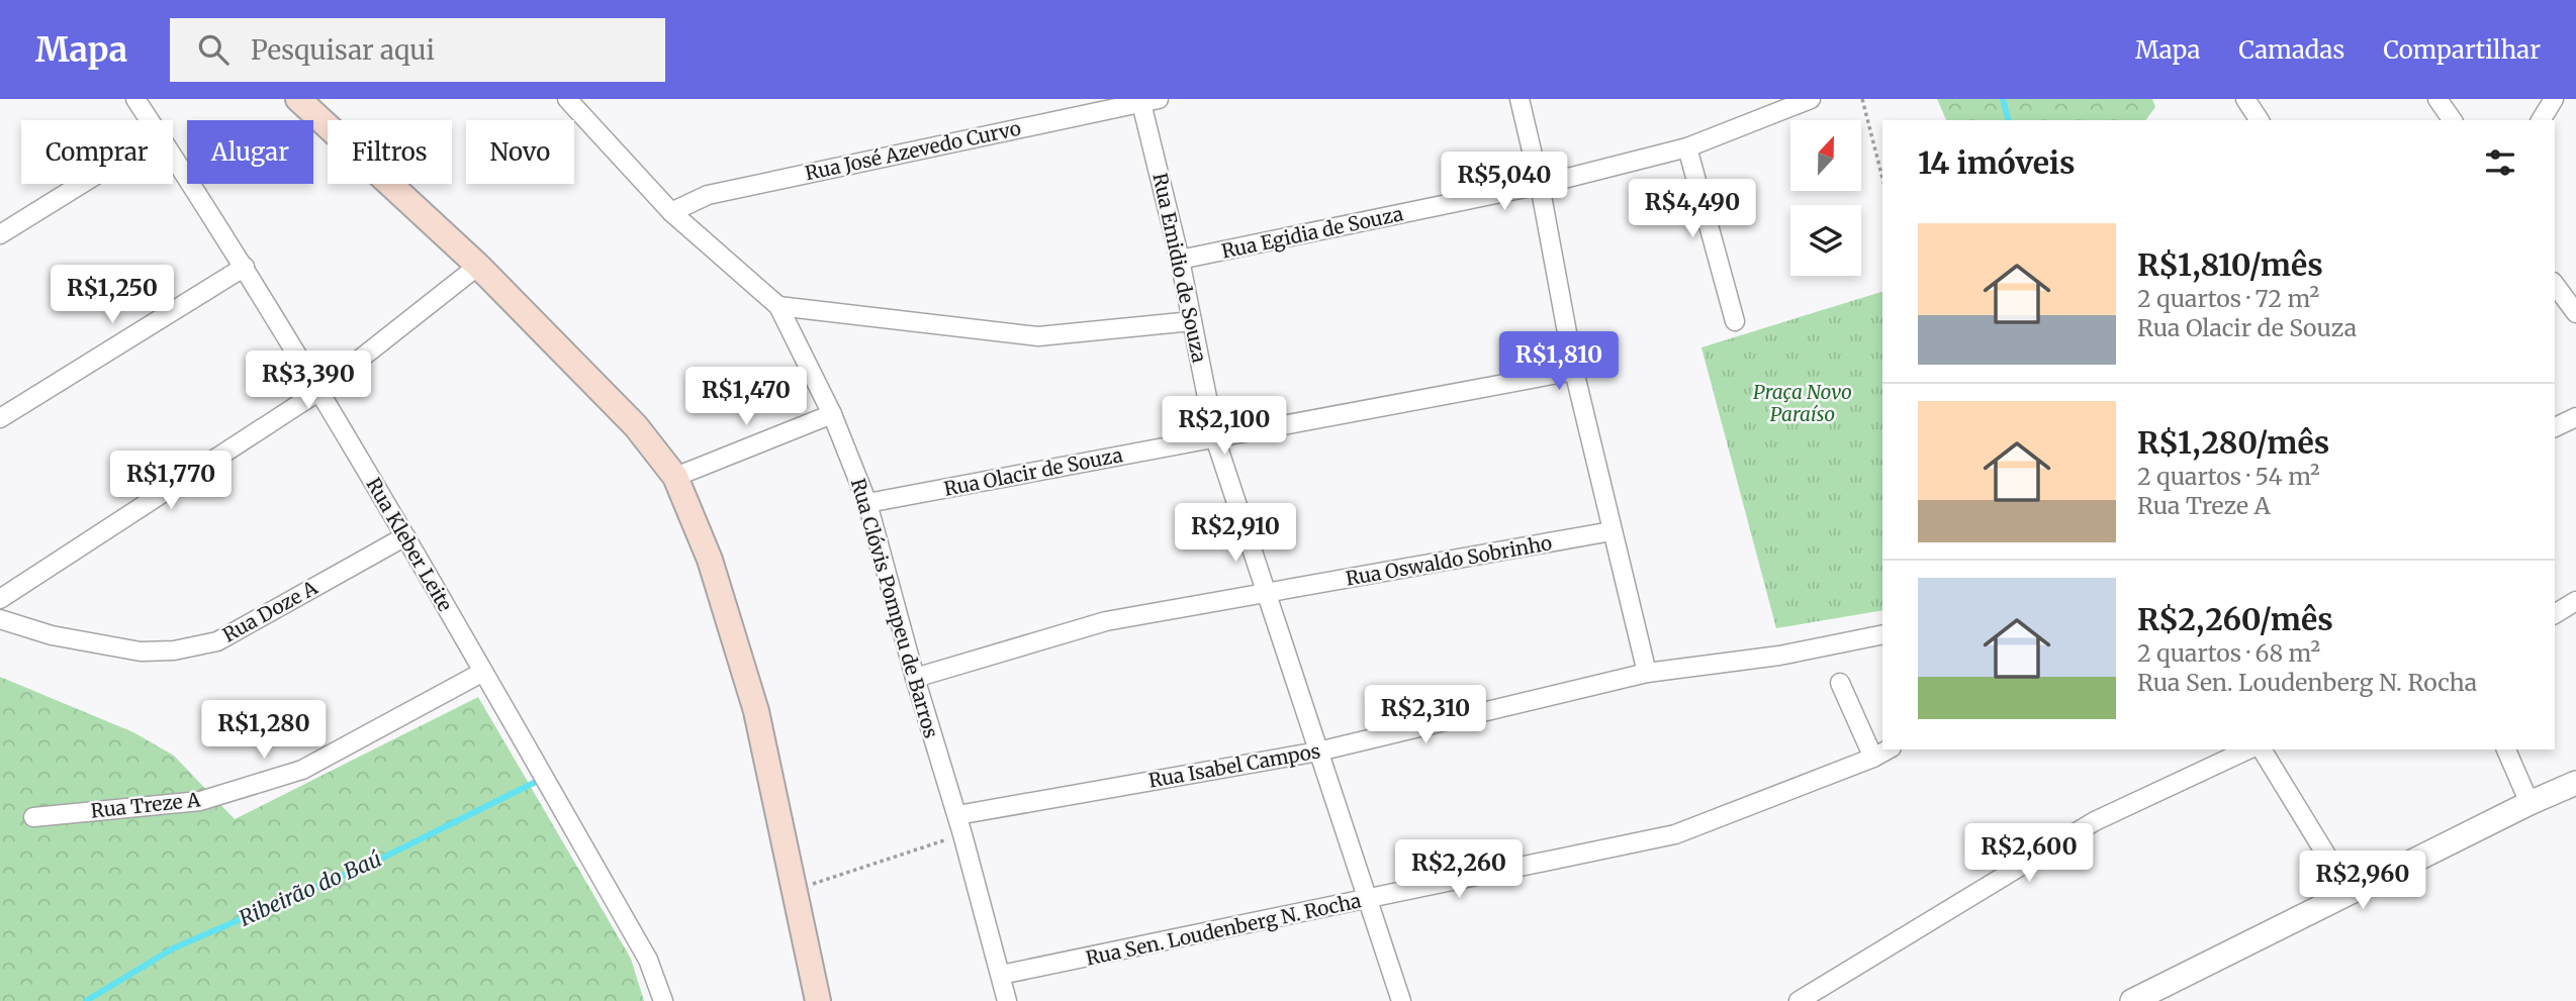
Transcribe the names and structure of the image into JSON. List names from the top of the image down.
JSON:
{
  "streets": {
    "street": [
      "Rua José Azevedo Curvo",
      "Rua Egidia de Souza",
      "Rua Emidio de Souza",
      "Rua Olacir de Souza",
      "Rua Kleber Leite",
      "Rua Oswaldo Sobrinho",
      "Rua Clóvis Pompeu de Barros",
      "Rua Doze A",
      "Rua Isabel Campos",
      "Rua Treze A",
      "Rua Sen. Loudenberg N. Rocha"
    ]
  },
  "crossings": [
    ["Rua José Azevedo Curvo", "Rua Emidio de Souza"],
    ["Rua José Azevedo Curvo", "Rua Clóvis Pompeu de Barros"],
    ["Rua Egidia de Souza", "Rua Emidio de Souza"],
    ["Rua Emidio de Souza", "Rua Olacir de Souza"],
    ["Rua Emidio de Souza", "Rua Oswaldo Sobrinho"],
    ["Rua Emidio de Souza", "Rua Isabel Campos"],
    ["Rua Emidio de Souza", "Rua Sen. Loudenberg N. Rocha"],
    ["Rua Olacir de Souza", "Rua Clóvis Pompeu de Barros"],
    ["Rua Kleber Leite", "Rua Doze A"],
    ["Rua Kleber Leite", "Rua Treze A"],
    ["Rua Oswaldo Sobrinho", "Rua Clóvis Pompeu de Barros"],
    ["Rua Clóvis Pompeu de Barros", "Rua Isabel Campos"],
    ["Rua Clóvis Pompeu de Barros", "Rua Sen. Loudenberg N. Rocha"]
  ],
  "water": ["Ribeirão do Baú"],
  "parks": ["Praça Novo Paraíso"],
  "north": "top",
  "page": {
    "header": "Mapa",
    "search": "Pesquisar aqui",
    "nav": ["Mapa", "Camadas", "Compartilhar"],
    "chip": [
      "Comprar",
      "Alugar",
      "Filtros",
      "Novo"
    ],
    "heading": "14 imóveis",
    "price": [
      "R$5,040",
      "R$4,490",
      "R$1,250",
      "R$1,810",
      "R$3,390",
      "R$1,470",
      "R$2,100",
      "R$1,770",
      "R$2,910",
      "R$2,310",
      "R$1,280",
      "R$2,600",
      "R$2,260",
      "R$2,960"
    ],
    "list": [
      {
        "name": "R$1,810/mês",
        "note": "2 quartos · 72 m² · Rua Olacir de Souza"
      },
      {
        "name": "R$1,280/mês",
        "note": "2 quartos · 54 m² · Rua Treze A"
      },
      {
        "name": "R$2,260/mês",
        "note": "2 quartos · 68 m² · Rua Sen. Loudenberg N. Rocha"
      }
    ]
  }
}
